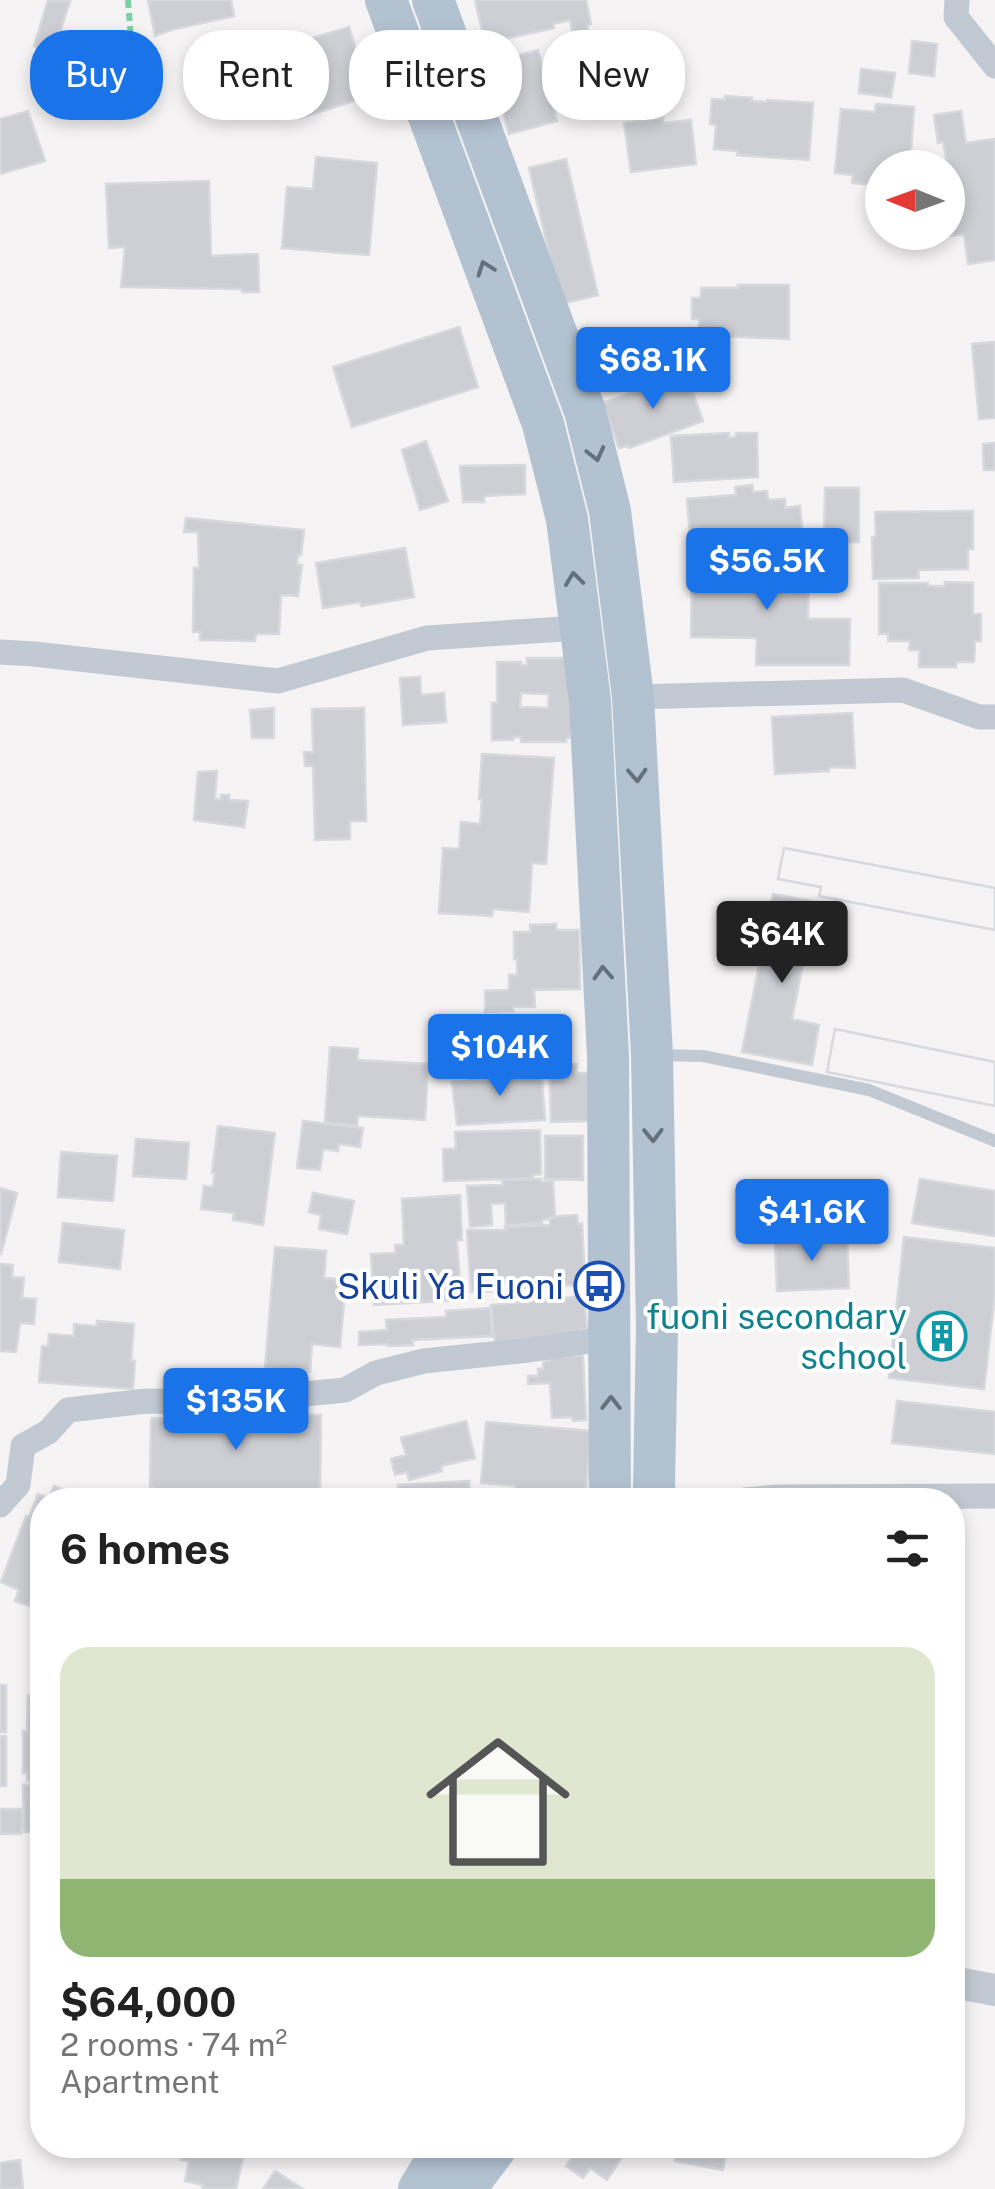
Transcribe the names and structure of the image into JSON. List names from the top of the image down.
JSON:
{
  "places": {
    "bus stop": ["Skuli Ya Fuoni"],
    "building": ["fuoni secondary school"]
  },
  "north": "left",
  "page": {
    "chip": [
      "Buy",
      "Rent",
      "Filters",
      "New"
    ],
    "price": [
      "$68.1K",
      "$56.5K",
      "$64K",
      "$104K",
      "$41.6K",
      "$135K"
    ],
    "heading": "6 homes",
    "list": [
      {
        "name": "$64,000",
        "note": "2 rooms · 74 m² · Apartment"
      }
    ]
  }
}
